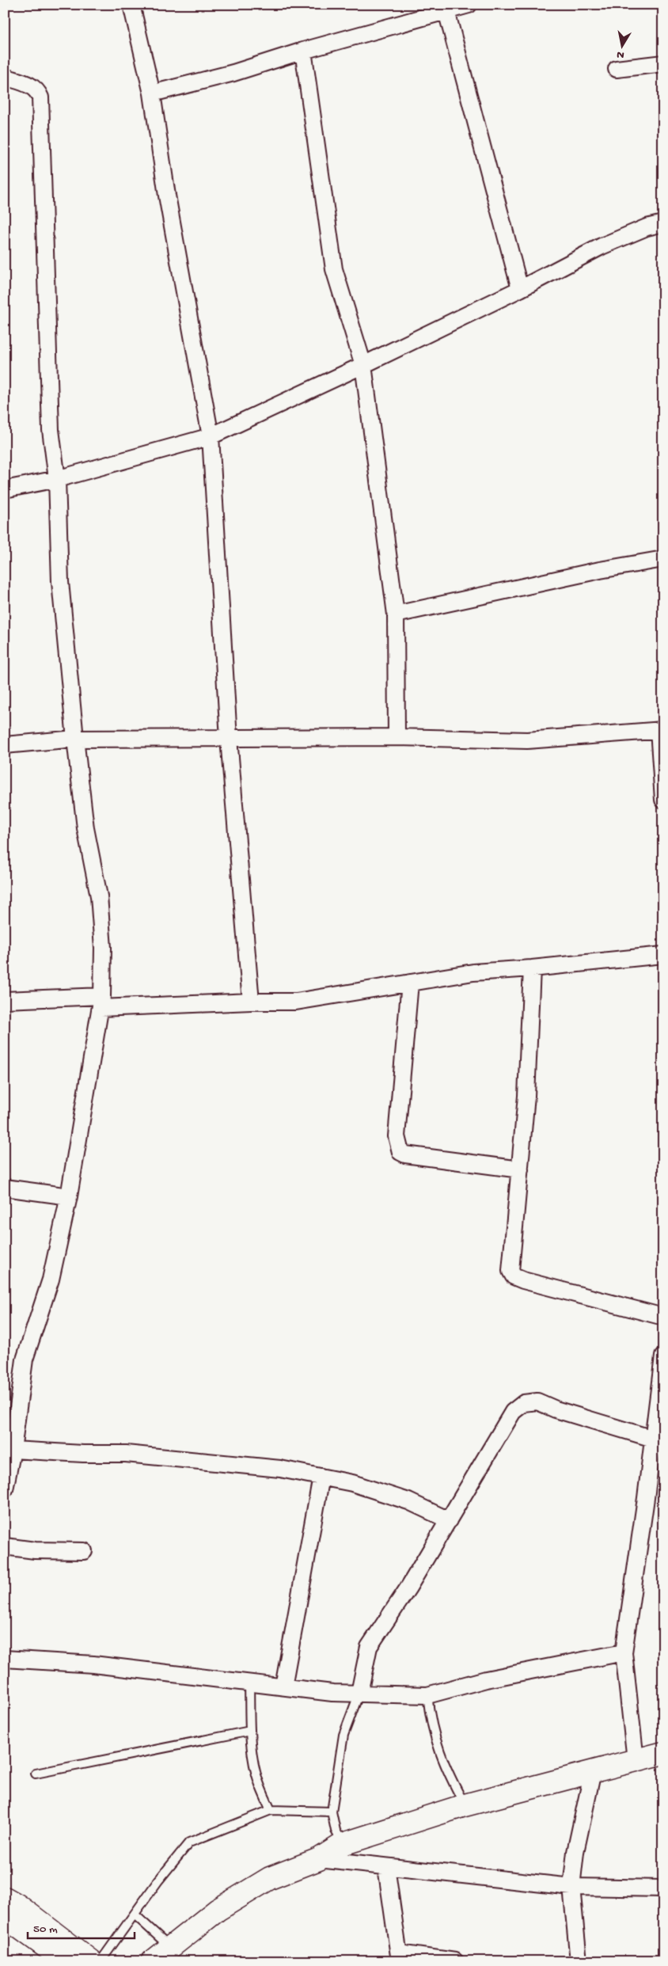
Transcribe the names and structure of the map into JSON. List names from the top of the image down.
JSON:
{
  "scale_bar": "50 m",
  "north": "bottom"
}
